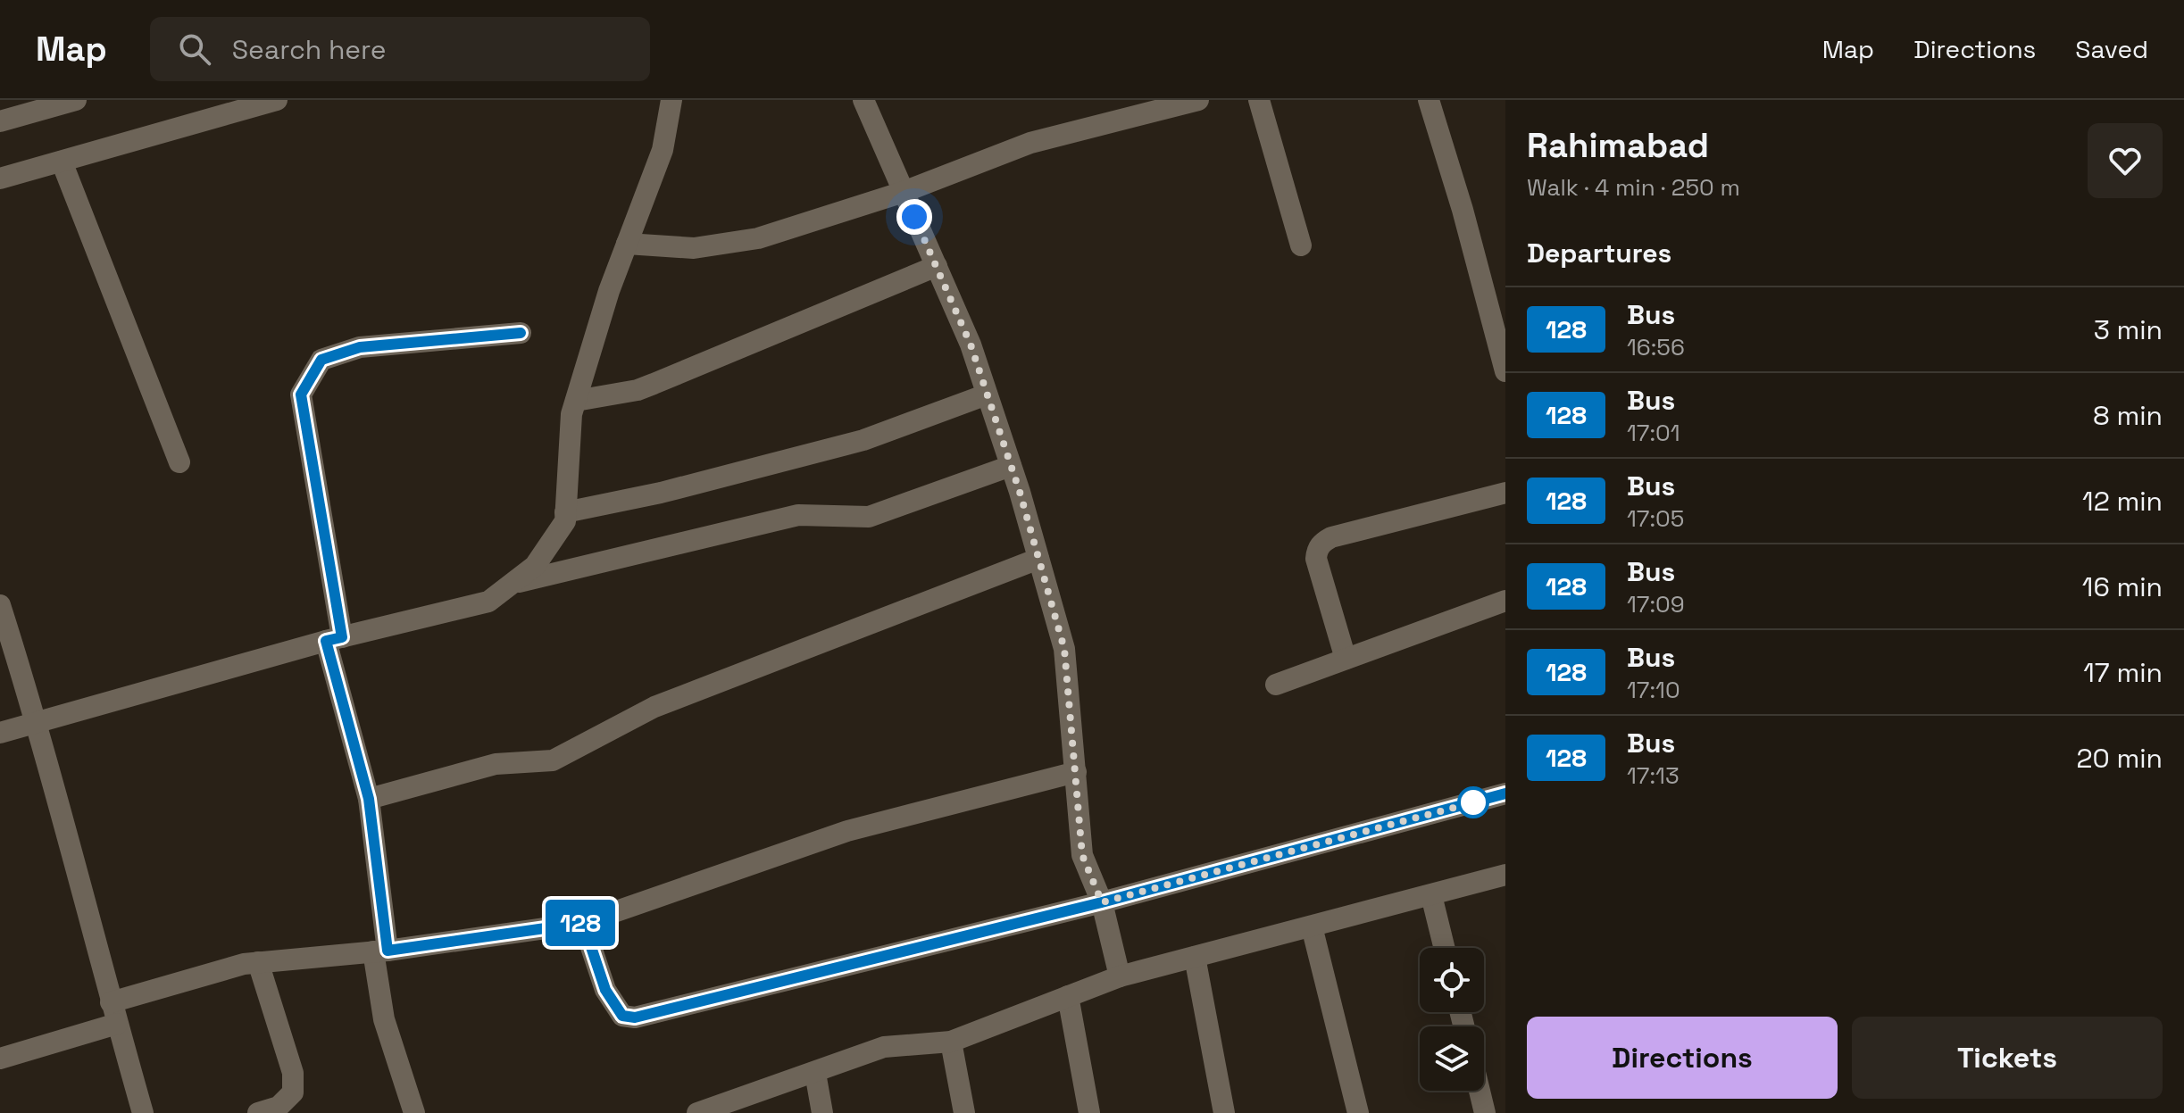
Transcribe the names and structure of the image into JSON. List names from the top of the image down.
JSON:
{
  "lines": ["bus line 128"],
  "page": {
    "header": "Map",
    "search": "Search here",
    "nav": ["Map", "Directions", "Saved"],
    "on_map": "128",
    "heading": [
      ["Rahimabad", "Walk · 4 min · 250 m"],
      "Departures"
    ],
    "list": [
      {
        "mark": "128",
        "name": "Bus",
        "note": "16:56",
        "value": "3 min"
      },
      {
        "mark": "128",
        "name": "Bus",
        "note": "17:01",
        "value": "8 min"
      },
      {
        "mark": "128",
        "name": "Bus",
        "note": "17:05",
        "value": "12 min"
      },
      {
        "mark": "128",
        "name": "Bus",
        "note": "17:09",
        "value": "16 min"
      },
      {
        "mark": "128",
        "name": "Bus",
        "note": "17:10",
        "value": "17 min"
      },
      {
        "mark": "128",
        "name": "Bus",
        "note": "17:13",
        "value": "20 min"
      }
    ],
    "buttons": ["Directions", "Tickets"]
  }
}
